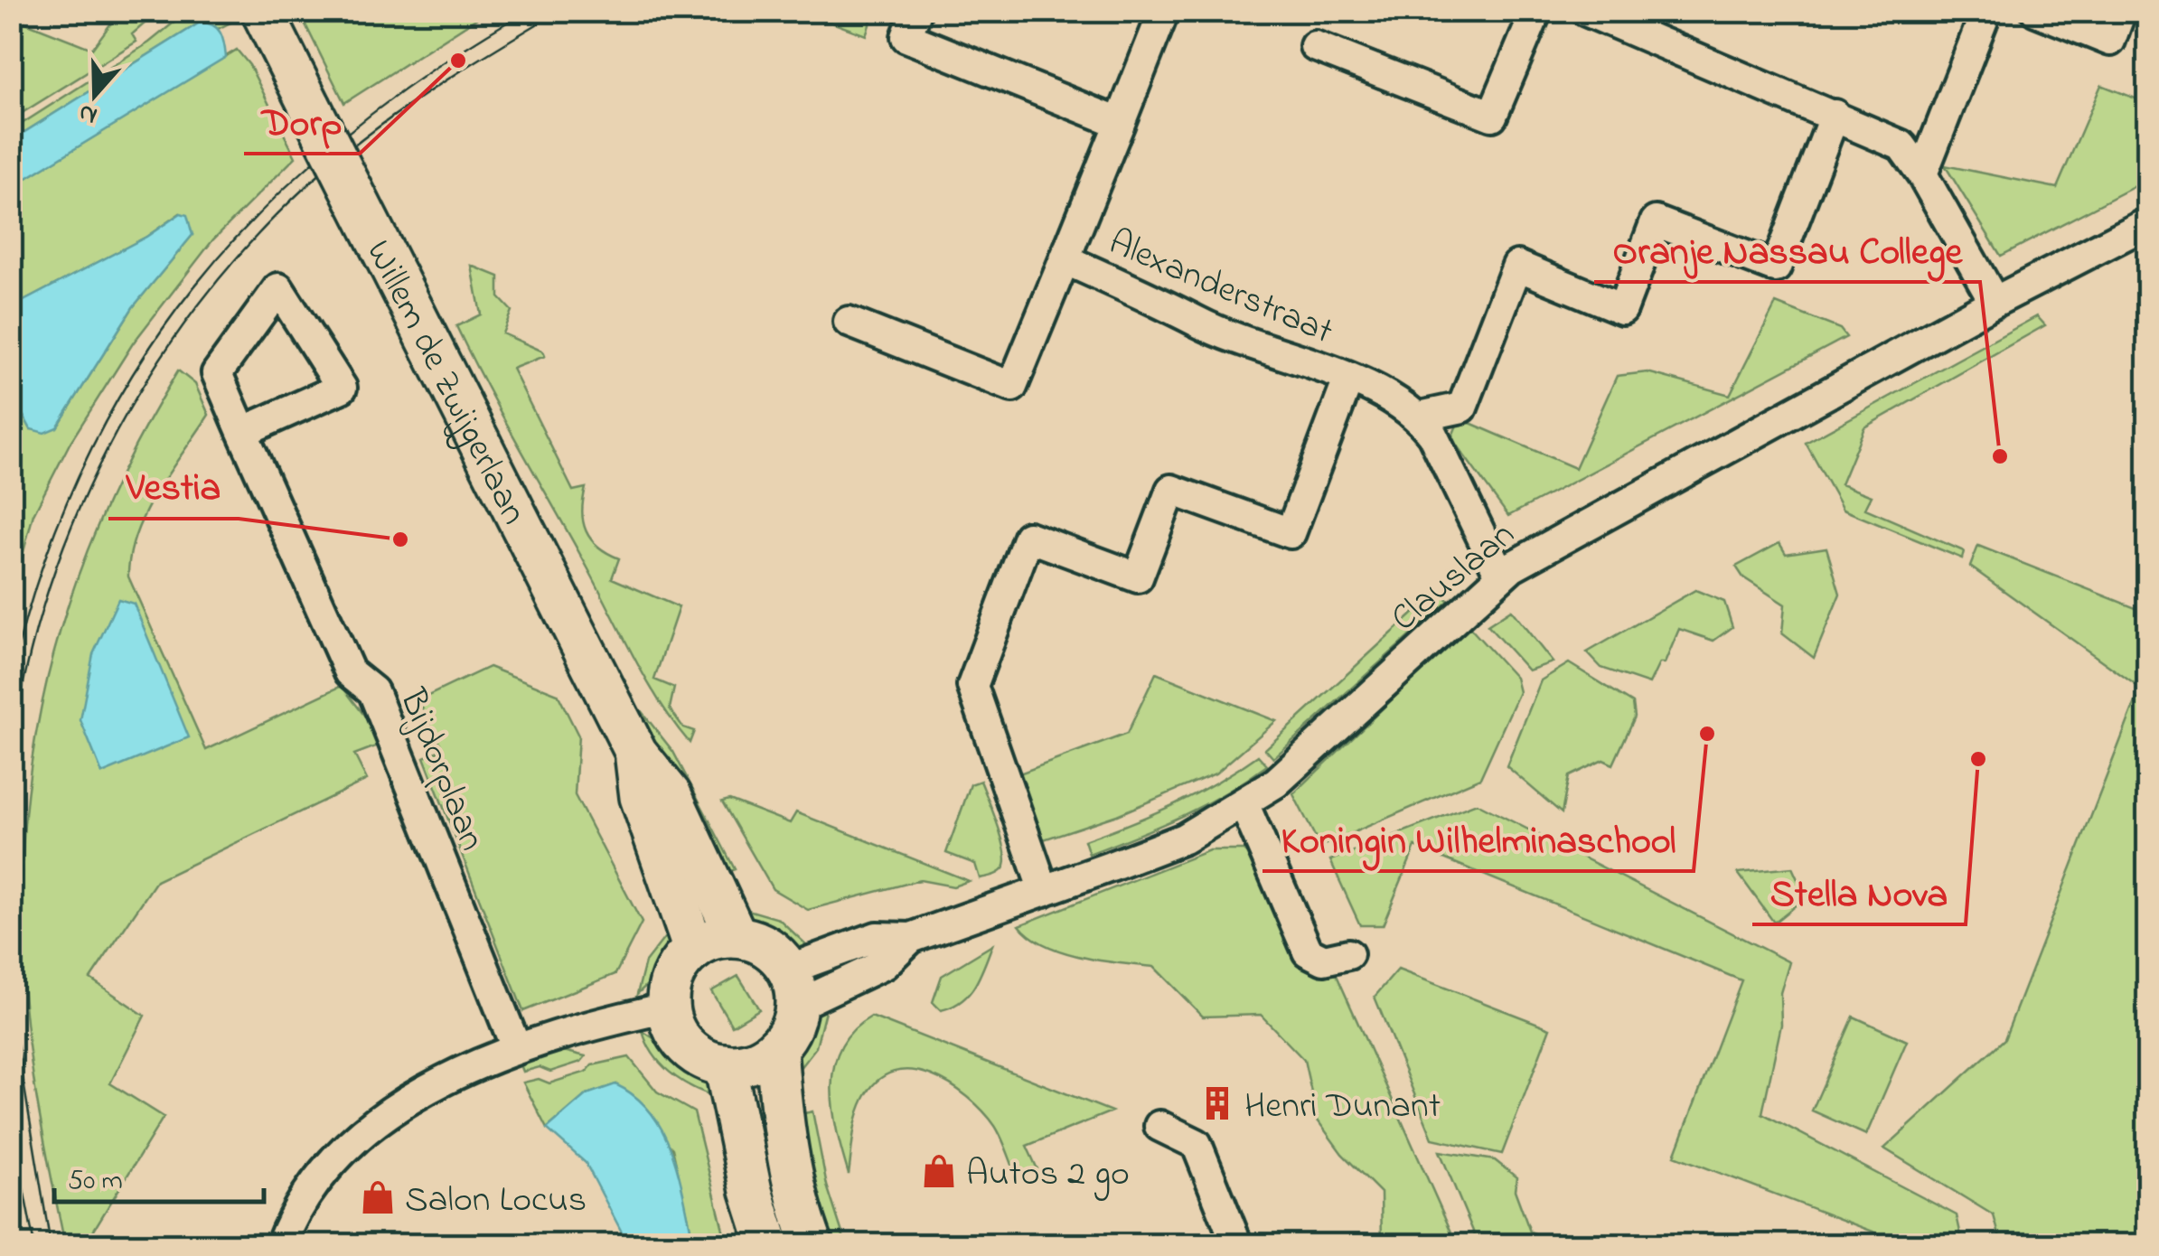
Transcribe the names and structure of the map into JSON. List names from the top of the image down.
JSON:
{
  "streets": {
    "street": [
      "Alexanderstraat",
      "Willem de Zwijgerlaan",
      "Clauslaan",
      "Bijdorplaan"
    ]
  },
  "crossings": [
    ["Willem de Zwijgerlaan", "Clauslaan"]
  ],
  "places": {
    "other": [
      "Dorp",
      "Oranje Nassau College",
      "Vestia",
      "Koningin Wilhelminaschool",
      "Stella Nova"
    ],
    "building": ["Henri Dunant"],
    "shop": ["Autos 2 go", "Salon Locus"]
  },
  "scale_bar": "50 m",
  "north": "bottom"
}
